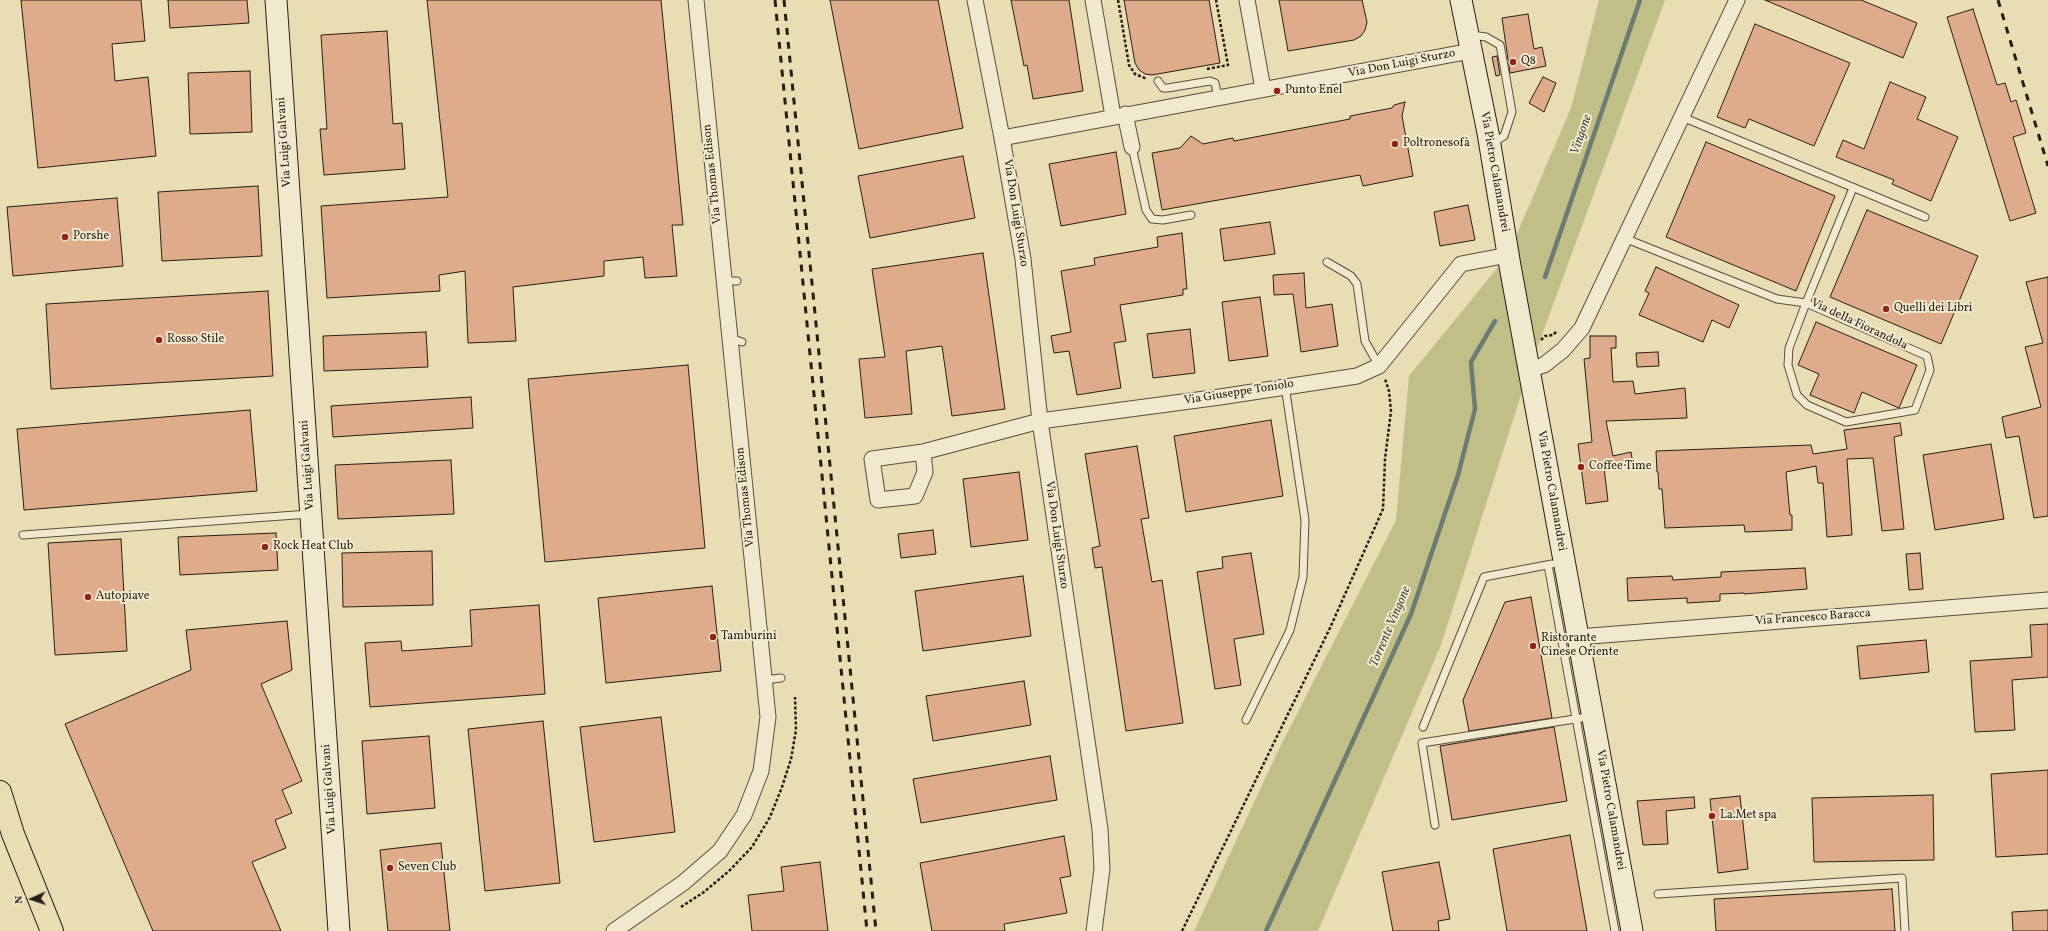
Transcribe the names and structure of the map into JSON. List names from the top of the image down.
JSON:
{
  "streets": {
    "street": [
      "Via Don Luigi Sturzo",
      "Via Luigi Galvani",
      "Via Pietro Calamandrei",
      "Via Thomas Edison",
      "Via Giuseppe Toniolo",
      "Via Francesco Baracca"
    ],
    "lane": ["Via della Fiorandola"]
  },
  "crossings": [
    ["Via Don Luigi Sturzo", "Via Pietro Calamandrei"],
    ["Via Don Luigi Sturzo", "Via Giuseppe Toniolo"],
    ["Via Pietro Calamandrei", "Via Giuseppe Toniolo"],
    ["Via Pietro Calamandrei", "Via Francesco Baracca"]
  ],
  "water": ["Vingone", "Torrente Vingone"],
  "places": [
    "Q8",
    "Punto Enel",
    "Poltronesofà",
    "Porshe",
    "Quelli dei Libri",
    "Rosso Stile",
    "Coffee Time",
    "Rock Heat Club",
    "Autopiave",
    "Tamburini",
    "Ristorante Cinese Oriente",
    "La.Met spa",
    "Seven Club"
  ],
  "north": "left"
}
